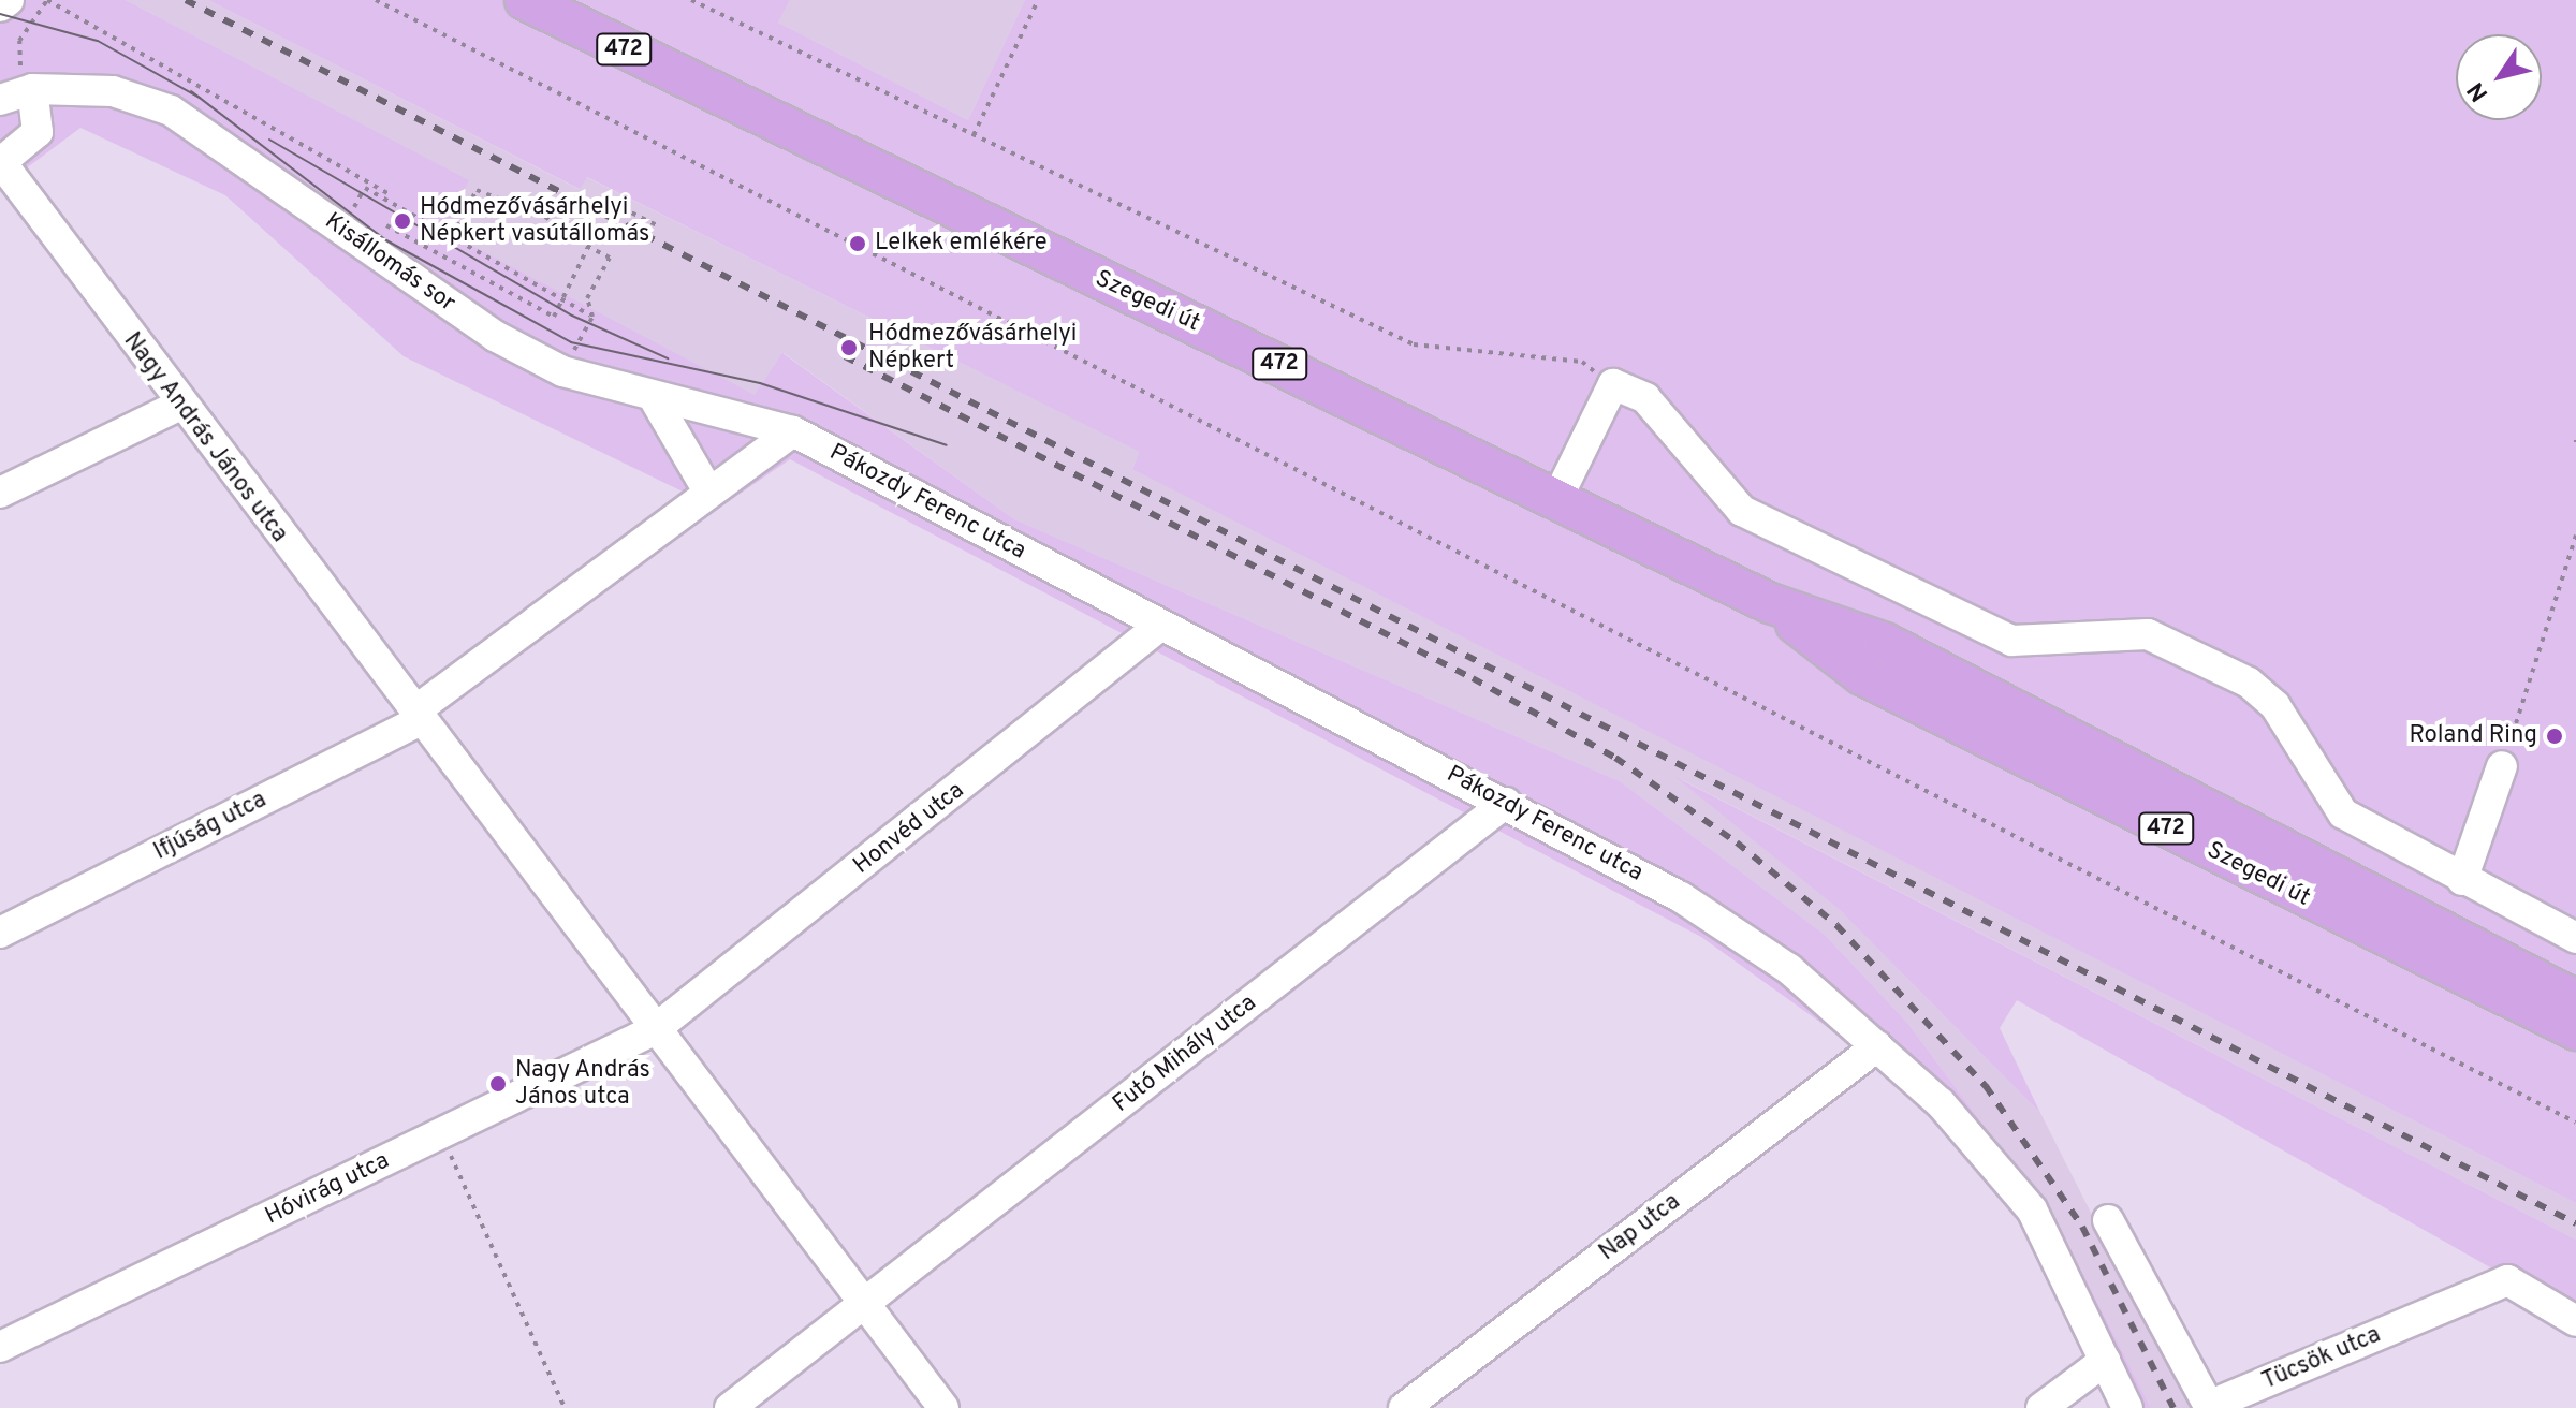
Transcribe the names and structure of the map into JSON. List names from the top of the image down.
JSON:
{
  "streets": {
    "main road": ["472", "Szegedi út"],
    "street": [
      "Kisállomás sor",
      "Nagy András János utca",
      "Pákozdy Ferenc utca",
      "Ifjúság utca",
      "Honvéd utca",
      "Futó Mihály utca",
      "Hóvirág utca",
      "Nap utca",
      "Tücsök utca"
    ]
  },
  "crossings": [
    ["Kisállomás sor", "Pákozdy Ferenc utca"],
    ["Kisállomás sor", "Ifjúság utca"],
    ["Nagy András János utca", "Ifjúság utca"],
    ["Nagy András János utca", "Honvéd utca"],
    ["Nagy András János utca", "Futó Mihály utca"],
    ["Nagy András János utca", "Hóvirág utca"],
    ["Pákozdy Ferenc utca", "Ifjúság utca"],
    ["Pákozdy Ferenc utca", "Honvéd utca"],
    ["Pákozdy Ferenc utca", "Futó Mihály utca"],
    ["Pákozdy Ferenc utca", "Nap utca"],
    ["Honvéd utca", "Hóvirág utca"]
  ],
  "places": [
    "Hódmezővásárhelyi Népkert vasútállomás",
    "Lelkek emlékére",
    "Hódmezővásárhelyi Népkert",
    "Roland Ring",
    "Nagy András János utca"
  ],
  "north": "bottom left"
}
